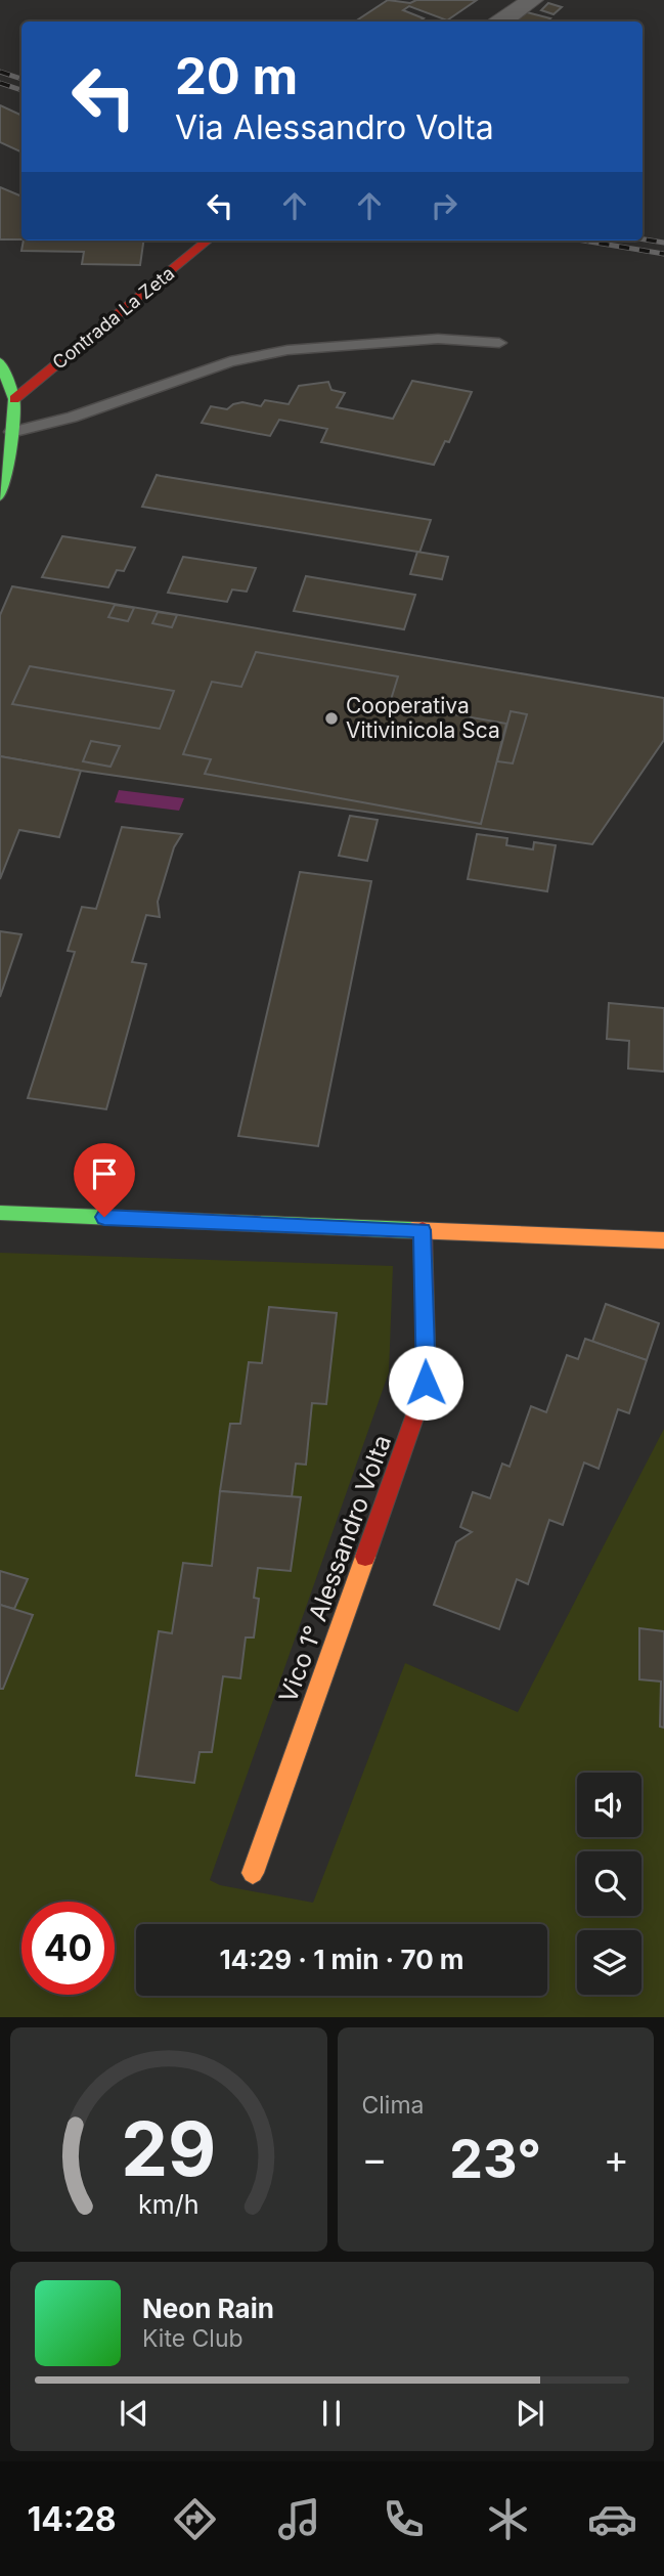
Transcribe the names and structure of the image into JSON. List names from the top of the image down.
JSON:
{
  "streets": {
    "street": ["Contrada La Zeta", "Vico 1° Alessandro Volta"]
  },
  "places": ["Cooperativa Vitivinicola Sca"],
  "page": {
    "turn": ["20 m", "Via Alessandro Volta"],
    "limit": "40",
    "trip": "14:29 · 1 min · 70 m",
    "tile": "Clima",
    "heat": ["−", "23°", "+"],
    "song": ["Neon Rain", "Kite Club"],
    "tabs": "14:28",
    "gauge": ["29", "km/h"]
  }
}
